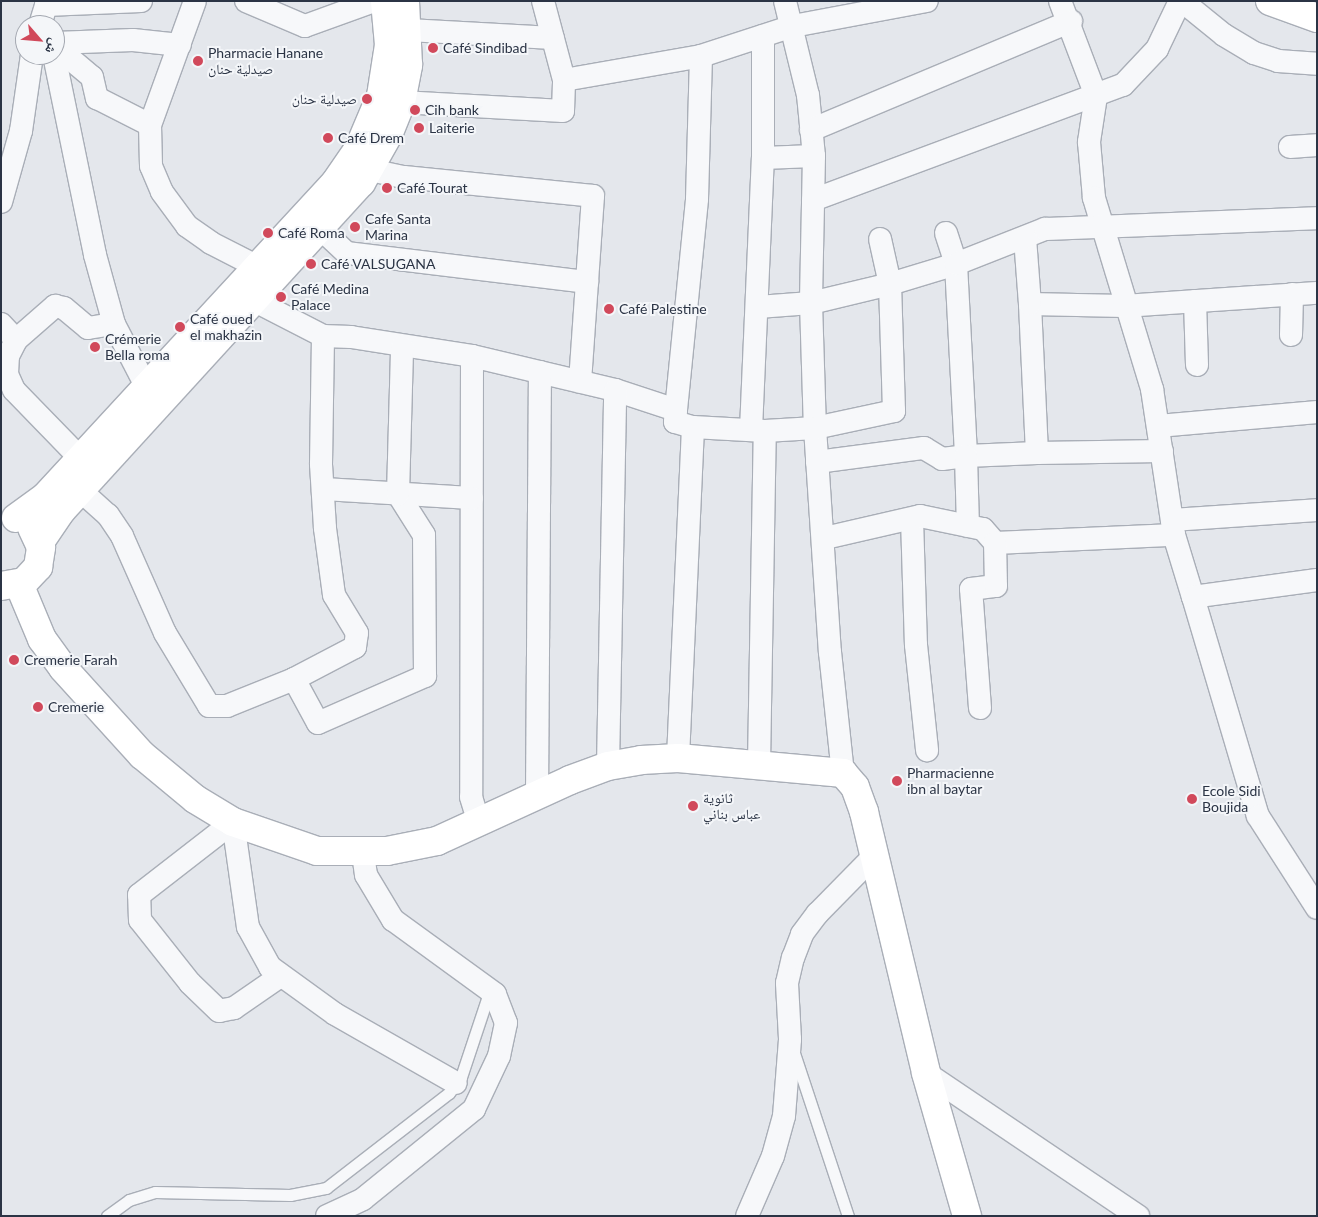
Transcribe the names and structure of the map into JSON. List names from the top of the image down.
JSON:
{
  "places": [
    "Café Sindibad",
    "Pharmacie Hanane صيدلية حنان",
    "صيدلية حنان",
    "Cih bank",
    "Laiterie",
    "Café Drem",
    "Café Tourat",
    "Cafe Santa Marina",
    "Café Roma",
    "Café VALSUGANA",
    "Café Medina Palace",
    "Café Palestine",
    "Café oued el makhazin",
    "Crémerie Bella roma",
    "Cremerie Farah",
    "Cremerie",
    "Pharmacienne ibn al baytar",
    "Ecole Sidi Boujida",
    "ثانوية عباس بناني"
  ],
  "north": "bottom right"
}
